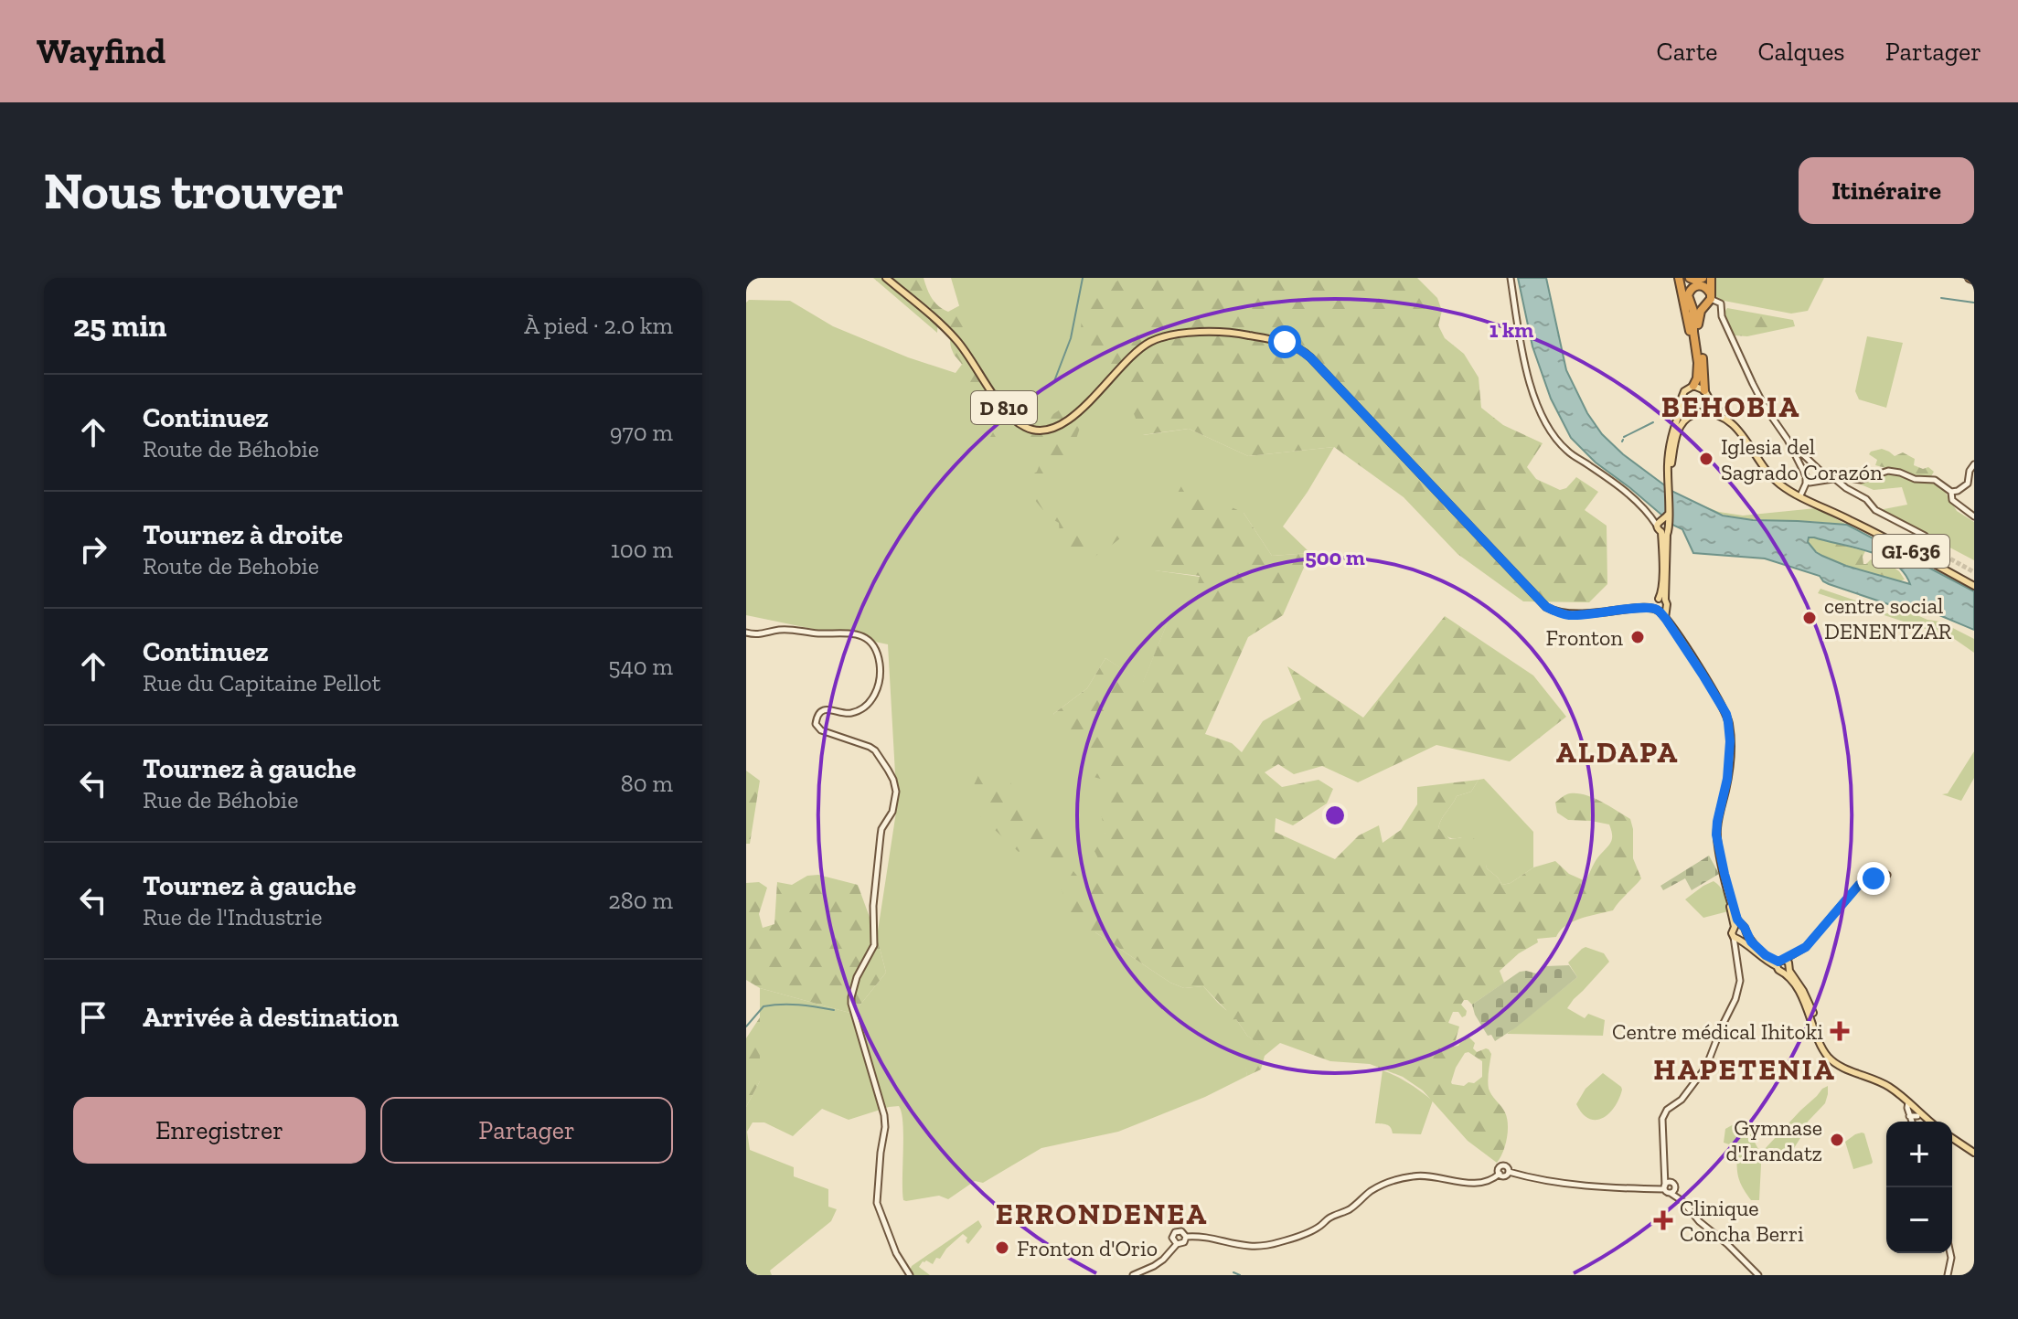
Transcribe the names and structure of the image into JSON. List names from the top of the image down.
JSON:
{
  "streets": {
    "main road": ["D 810", "GI-636"]
  },
  "districts": [
    "BEHOBIA",
    "ALDAPA",
    "HAPETENIA",
    "ERRONDENEA"
  ],
  "places": {
    "other": [
      "Iglesia del Sagrado Corazón",
      "centre social DENENTZAR",
      "Fronton",
      "Gymnase d'Irandatz",
      "Fronton d'Orio"
    ],
    "health": ["Centre médical Ihitoki", "Clinique Concha Berri"]
  },
  "page": {
    "header": "Wayfind",
    "nav": ["Carte", "Calques", "Partager"],
    "buttons": [
      "Itinéraire",
      ["Enregistrer", "Partager"]
    ],
    "title": "Nous trouver",
    "heading": ["25 min", "À pied · 2.0 km"],
    "list": [
      ["Continuez", "Route de Béhobie", "970 m"],
      ["Tournez à droite", "Route de Behobie", "100 m"],
      ["Continuez", "Rue du Capitaine Pellot", "540 m"],
      ["Tournez à gauche", "Rue de Béhobie", "80 m"],
      ["Tournez à gauche", "Rue de l'Industrie", "280 m"],
      "Arrivée à destination"
    ],
    "map_buttons": ["+", "−"]
  },
  "rings": ["1 km", "500 m"]
}
